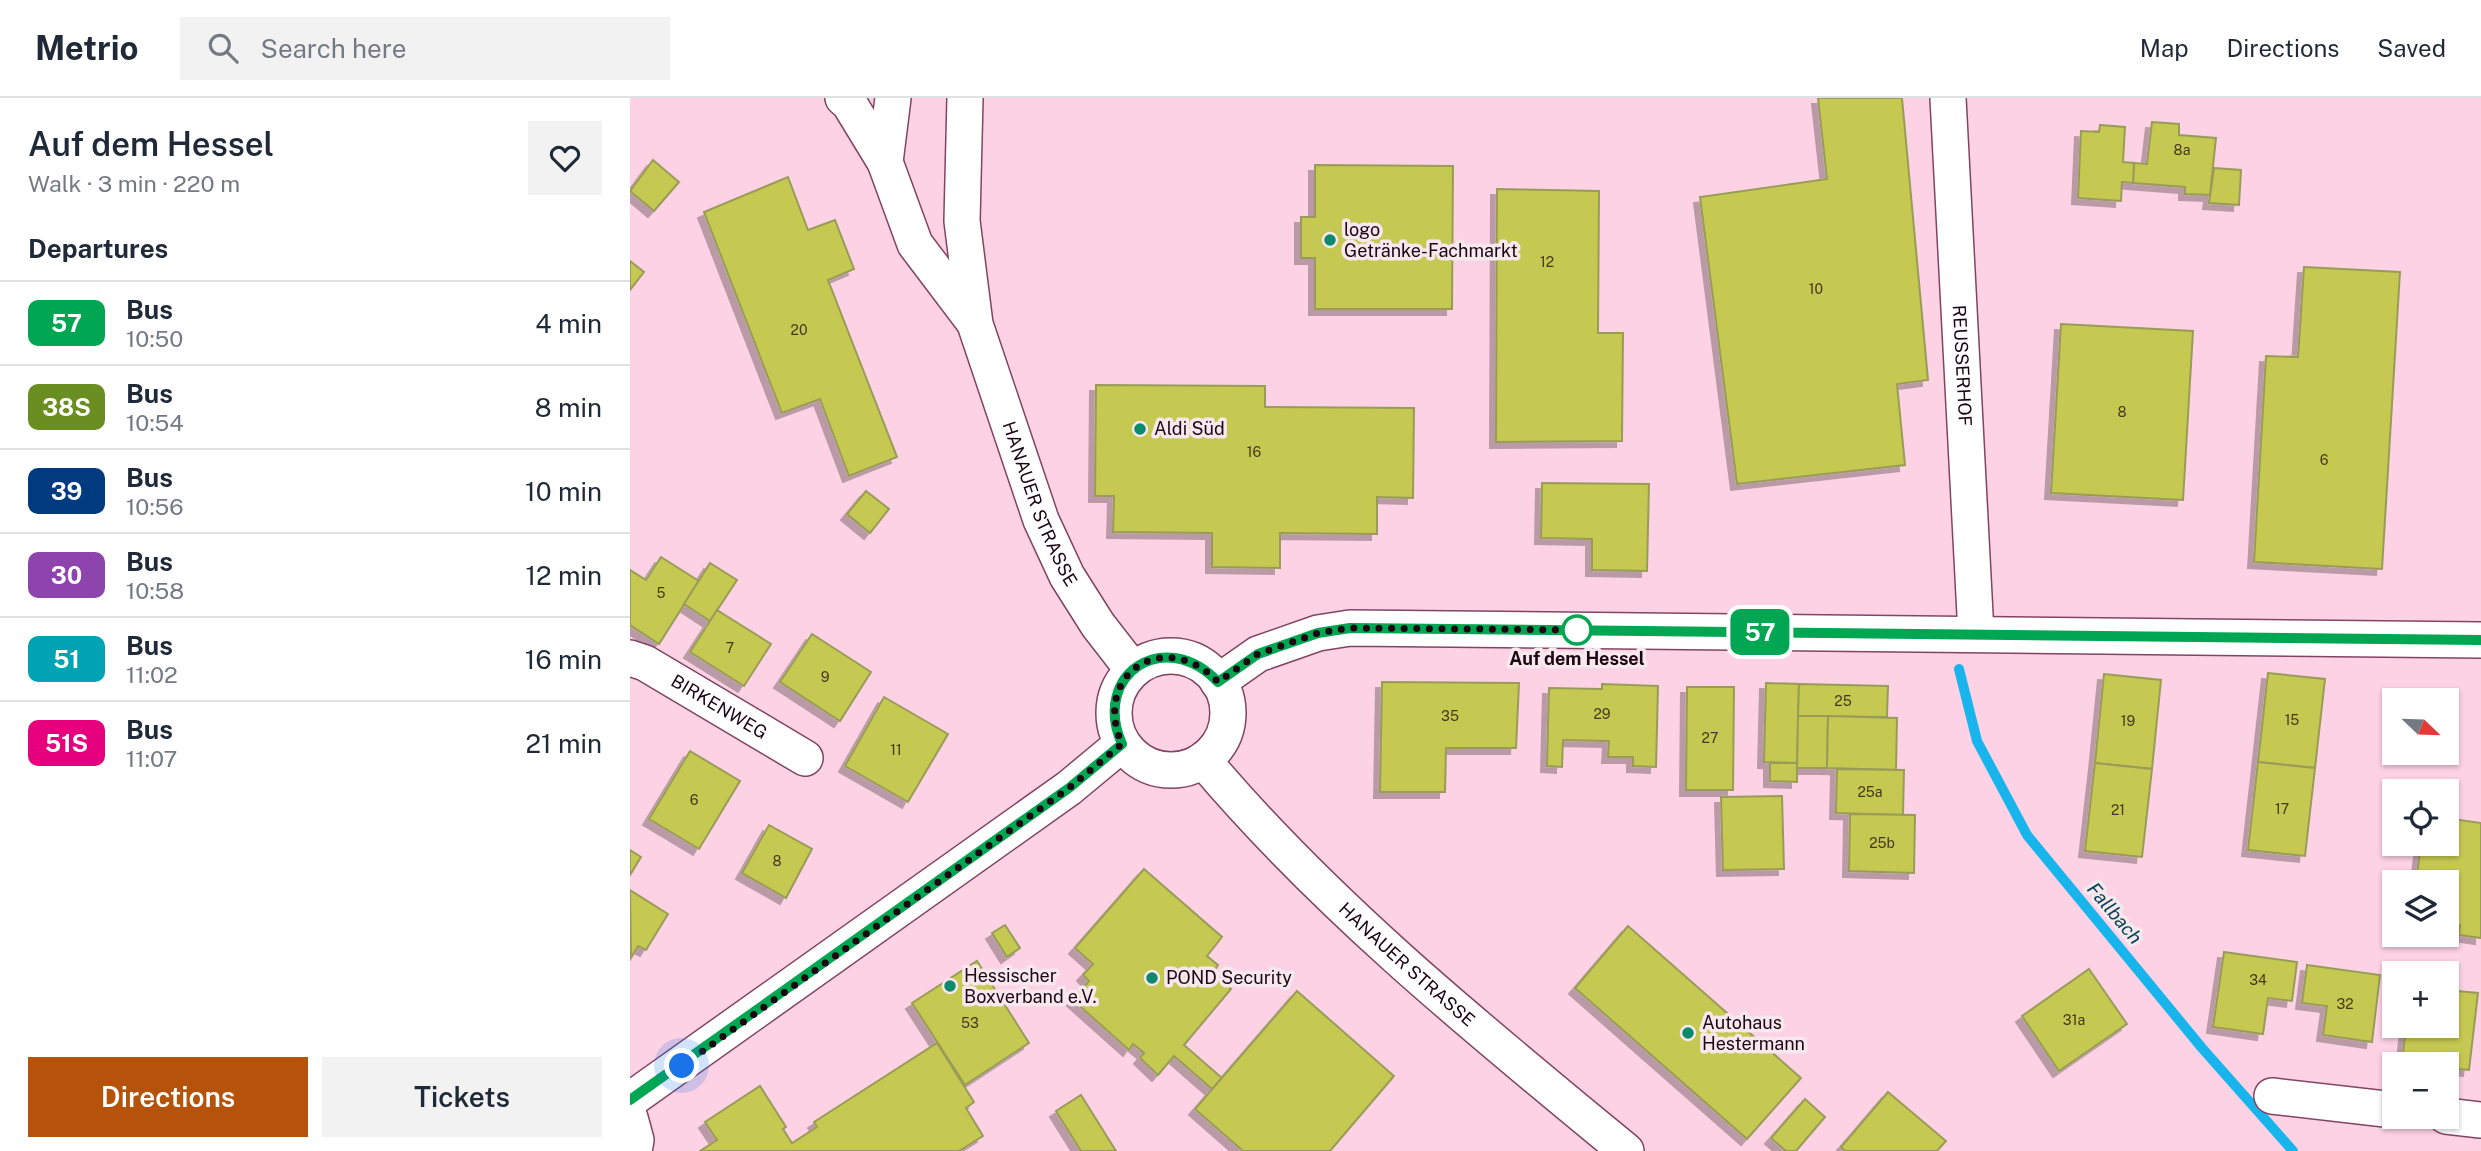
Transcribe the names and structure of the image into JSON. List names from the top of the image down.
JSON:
{
  "streets": {
    "street": ["REUSSERHOF", "HANAUER STRASSE", "BIRKENWEG"]
  },
  "water": ["Fallbach"],
  "places": [
    "logo Getränke-Fachmarkt",
    "Aldi Süd",
    "Auf dem Hessel",
    "POND Security",
    "Hessischer Boxverband e.V.",
    "Autohaus Hestermann"
  ],
  "lines": ["bus line 57"],
  "house_numbers": [
    "8a",
    "12",
    "10",
    "20",
    "8",
    "16",
    "6",
    "5",
    "7",
    "9",
    "25",
    "29",
    "35",
    "15",
    "19",
    "27",
    "11",
    "25a",
    "6",
    "17",
    "21",
    "25b",
    "8",
    "34",
    "32",
    "31a",
    "53"
  ],
  "north": "bottom right",
  "page": {
    "header": "Metrio",
    "search": "Search here",
    "nav": ["Map", "Directions", "Saved"],
    "heading": [
      ["Auf dem Hessel", "Walk · 3 min · 220 m"],
      "Departures"
    ],
    "on_map": "57",
    "list": [
      {
        "mark": "57",
        "name": "Bus",
        "note": "10:50",
        "value": "4 min"
      },
      {
        "mark": "38S",
        "name": "Bus",
        "note": "10:54",
        "value": "8 min"
      },
      {
        "mark": "39",
        "name": "Bus",
        "note": "10:56",
        "value": "10 min"
      },
      {
        "mark": "30",
        "name": "Bus",
        "note": "10:58",
        "value": "12 min"
      },
      {
        "mark": "51",
        "name": "Bus",
        "note": "11:02",
        "value": "16 min"
      },
      {
        "mark": "51S",
        "name": "Bus",
        "note": "11:07",
        "value": "21 min"
      }
    ],
    "map_buttons": ["+", "−"],
    "buttons": ["Directions", "Tickets"]
  }
}
